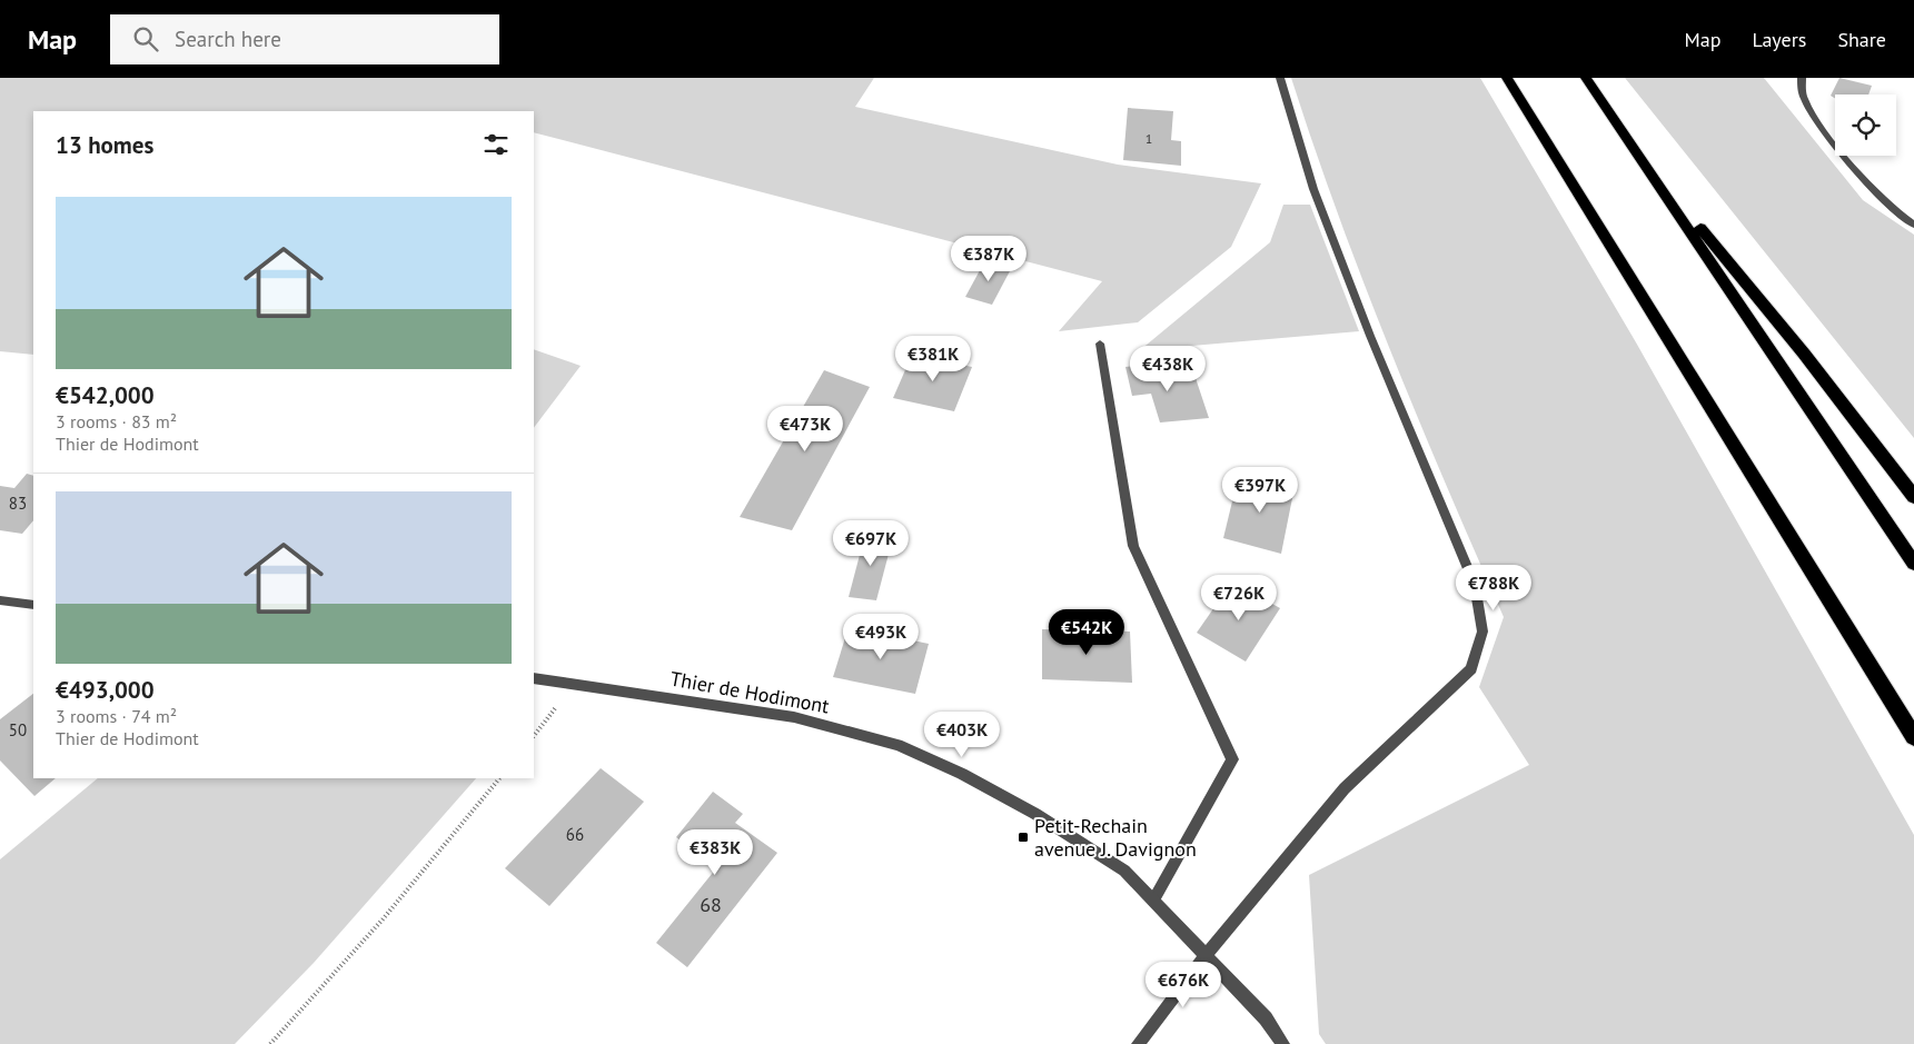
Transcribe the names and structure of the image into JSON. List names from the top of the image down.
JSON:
{
  "streets": {
    "street": ["Thier de Hodimont"]
  },
  "places": {
    "transit": ["Petit-Rechain avenue J. Davignon"]
  },
  "house_numbers": [
    "1",
    "83",
    "50",
    "66",
    "68"
  ],
  "page": {
    "header": "Map",
    "search": "Search here",
    "nav": ["Map", "Layers", "Share"],
    "heading": "13 homes",
    "list": [
      {
        "name": "€542,000",
        "note": "3 rooms · 83 m² · Thier de Hodimont"
      },
      {
        "name": "€493,000",
        "note": "3 rooms · 74 m² · Thier de Hodimont"
      }
    ],
    "price": [
      "€387K",
      "€381K",
      "€438K",
      "€473K",
      "€397K",
      "€697K",
      "€788K",
      "€726K",
      "€542K",
      "€493K",
      "€403K",
      "€383K",
      "€676K"
    ]
  }
}
